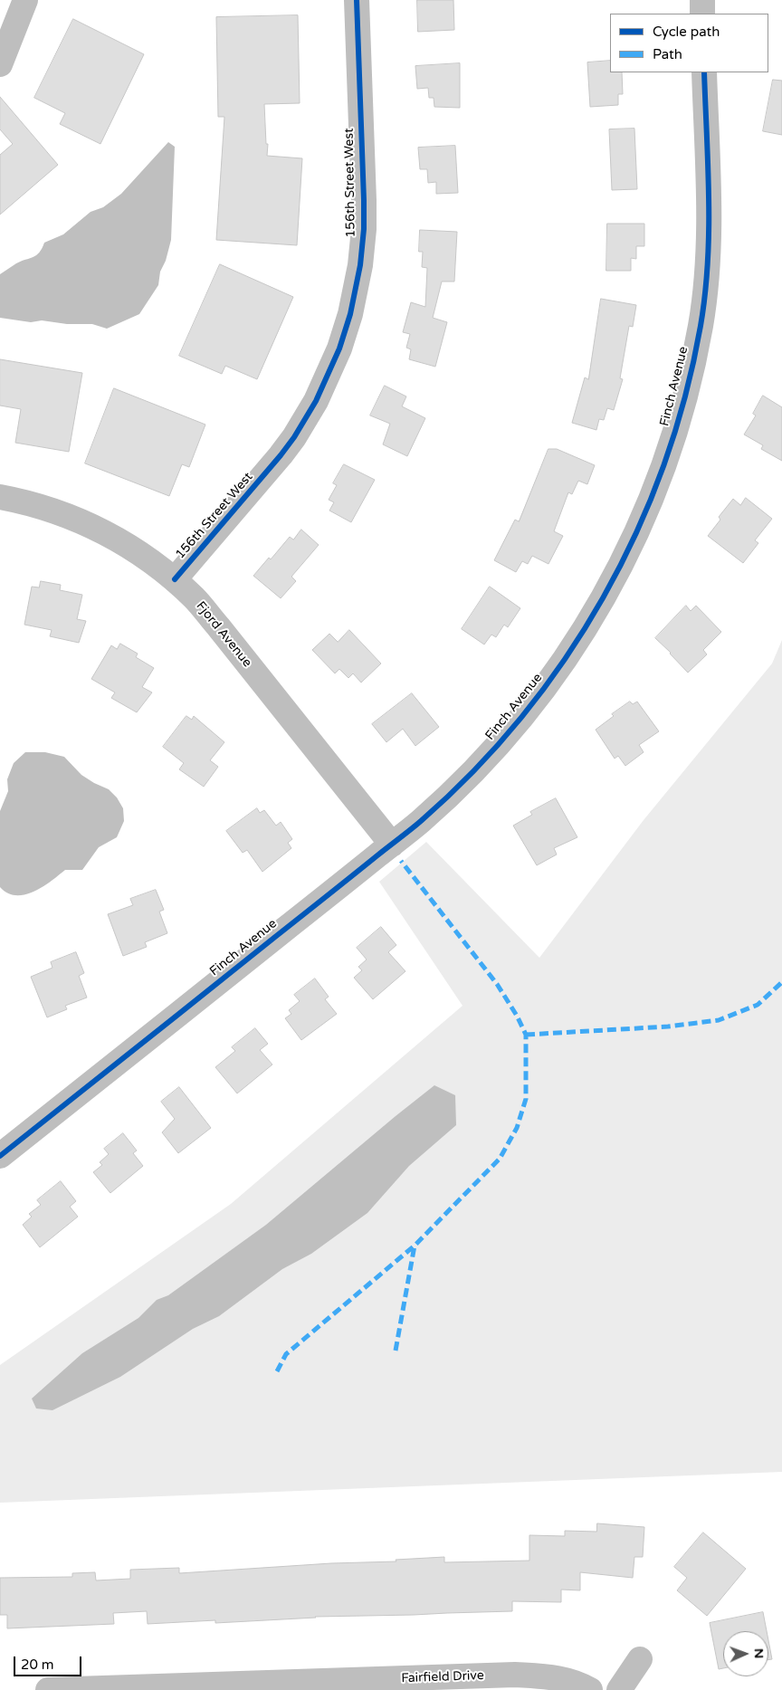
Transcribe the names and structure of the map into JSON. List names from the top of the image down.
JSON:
{
  "streets": {
    "street": [
      "156th Street West",
      "Finch Avenue",
      "Fjord Avenue",
      "Fairfield Drive"
    ]
  },
  "crossings": [
    ["156th Street West", "Fjord Avenue"],
    ["Finch Avenue", "Fjord Avenue"]
  ],
  "legend": ["Cycle path", "Path"],
  "scale_bar": "20 m",
  "north": "right"
}
